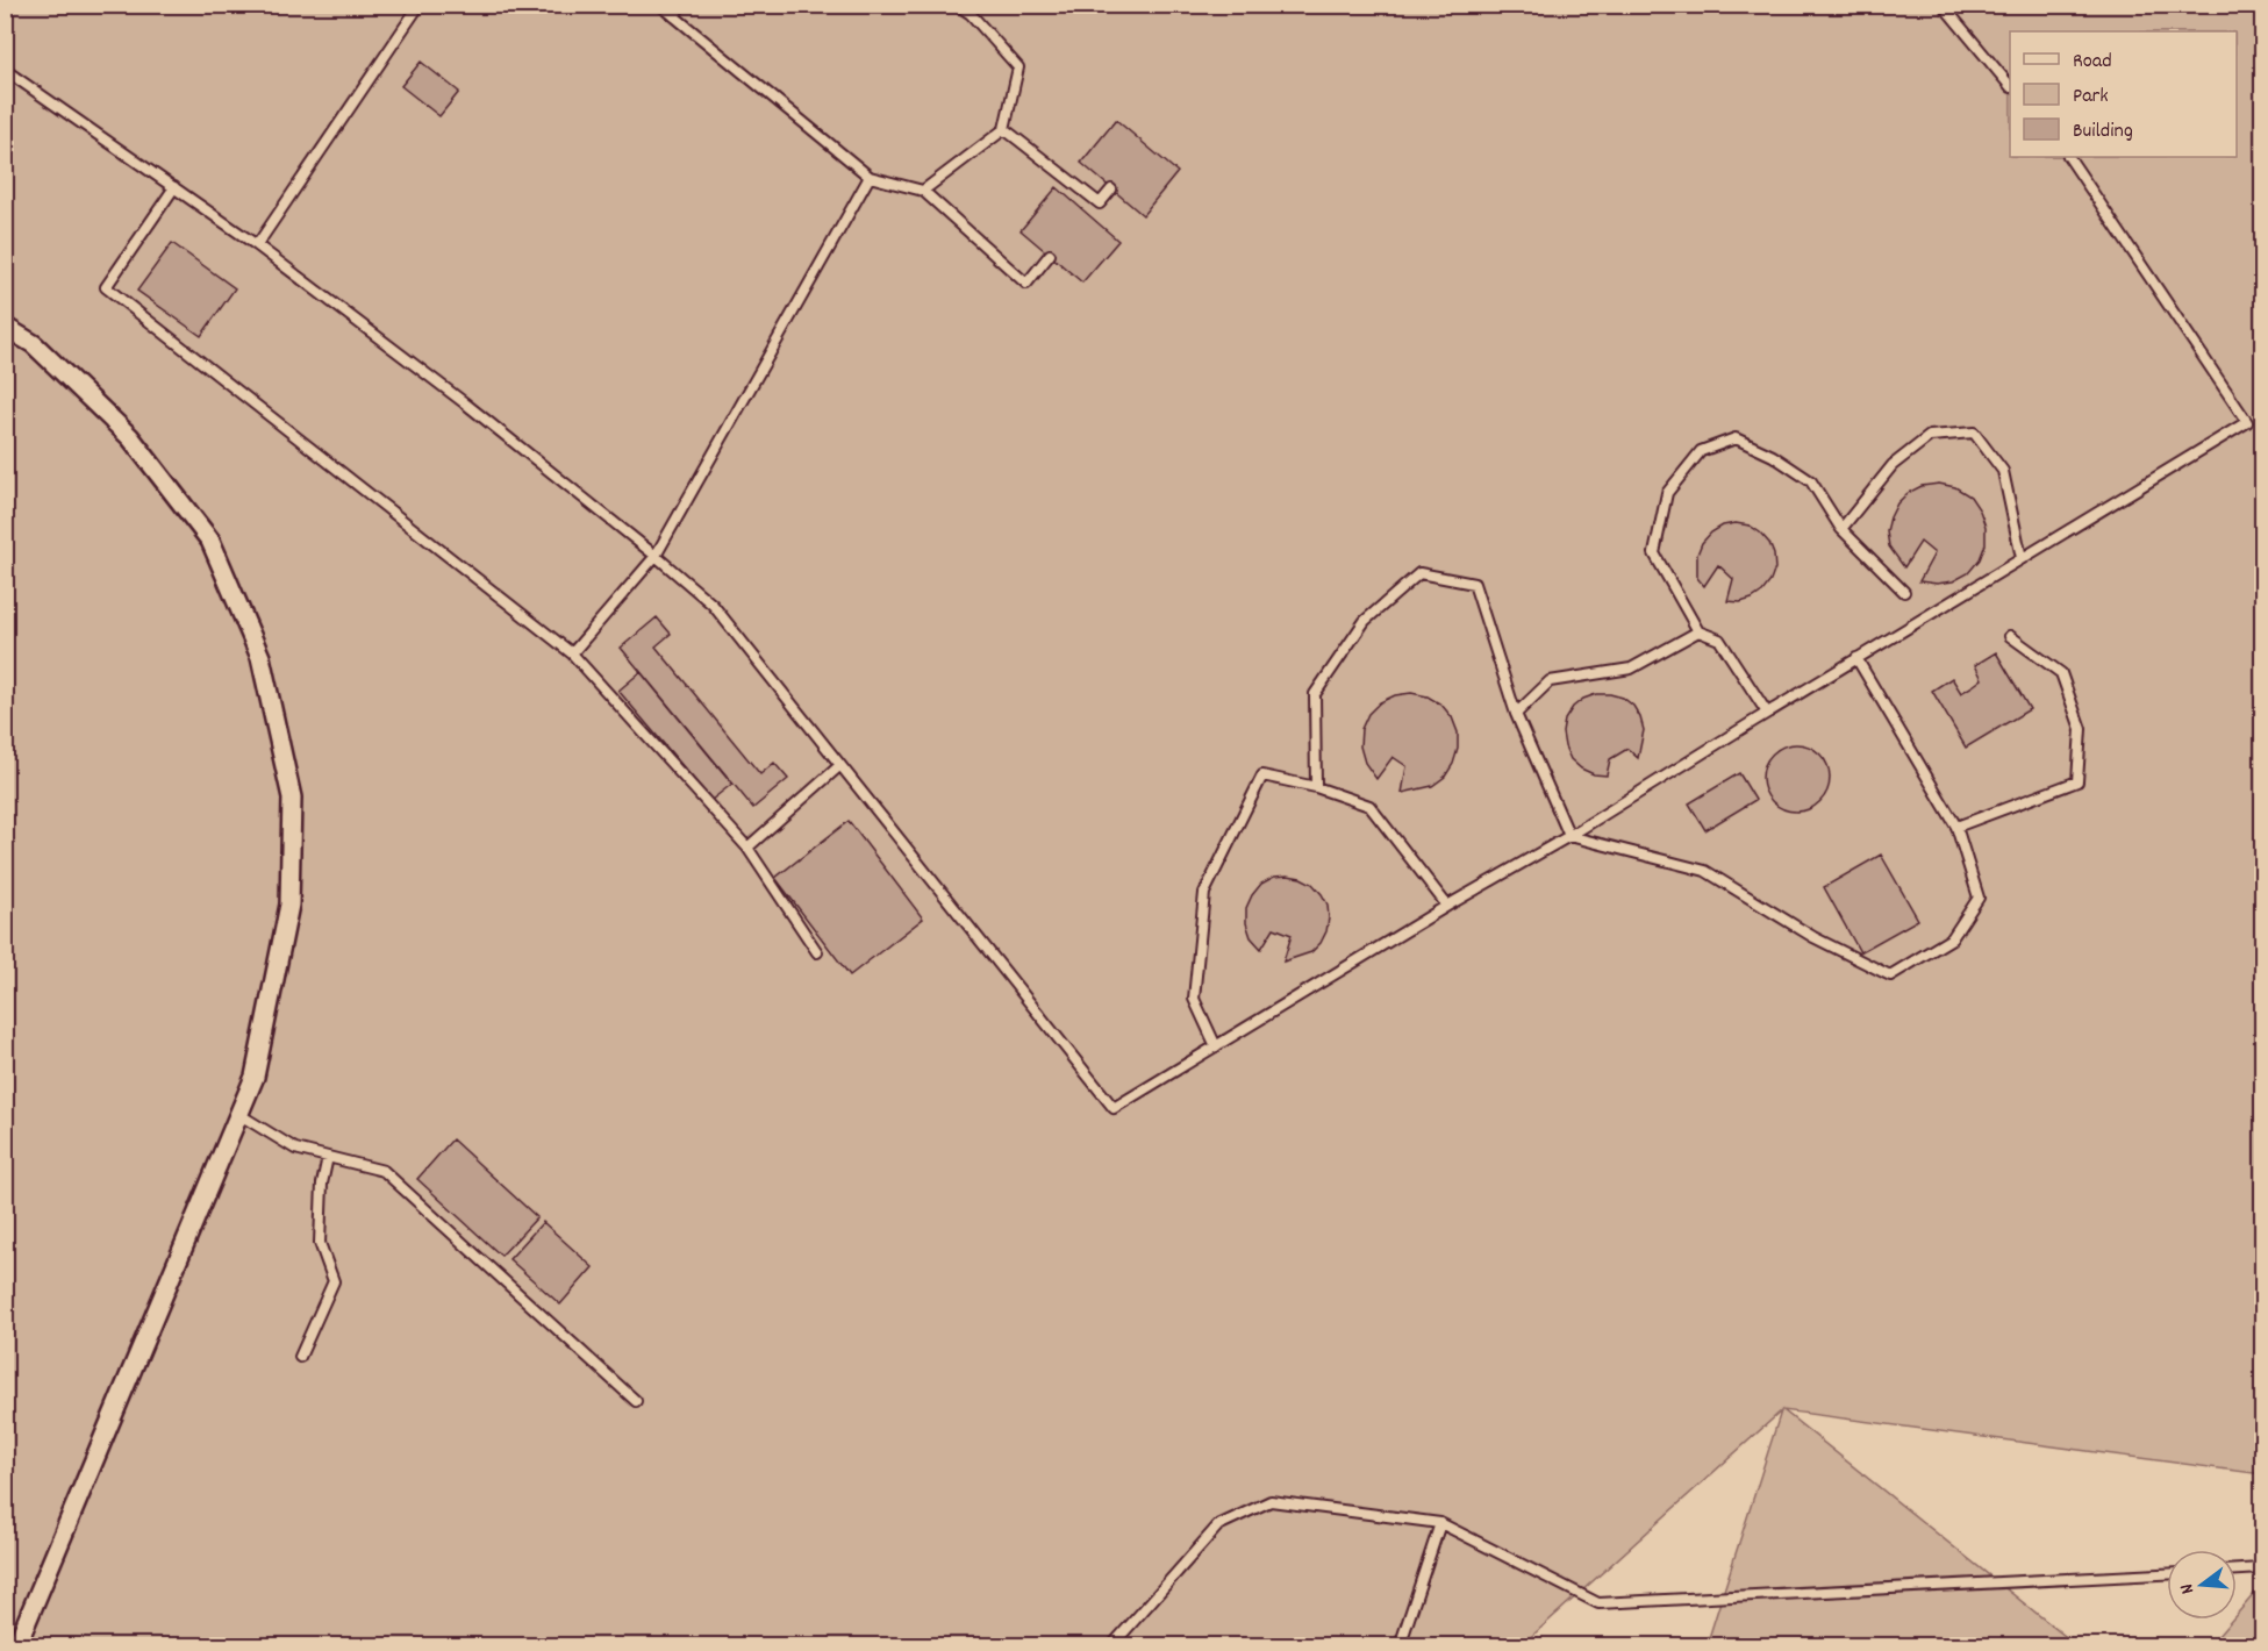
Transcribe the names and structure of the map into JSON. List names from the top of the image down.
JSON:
{
  "legend": ["Road", "Park", "Building"],
  "north": "left"
}
